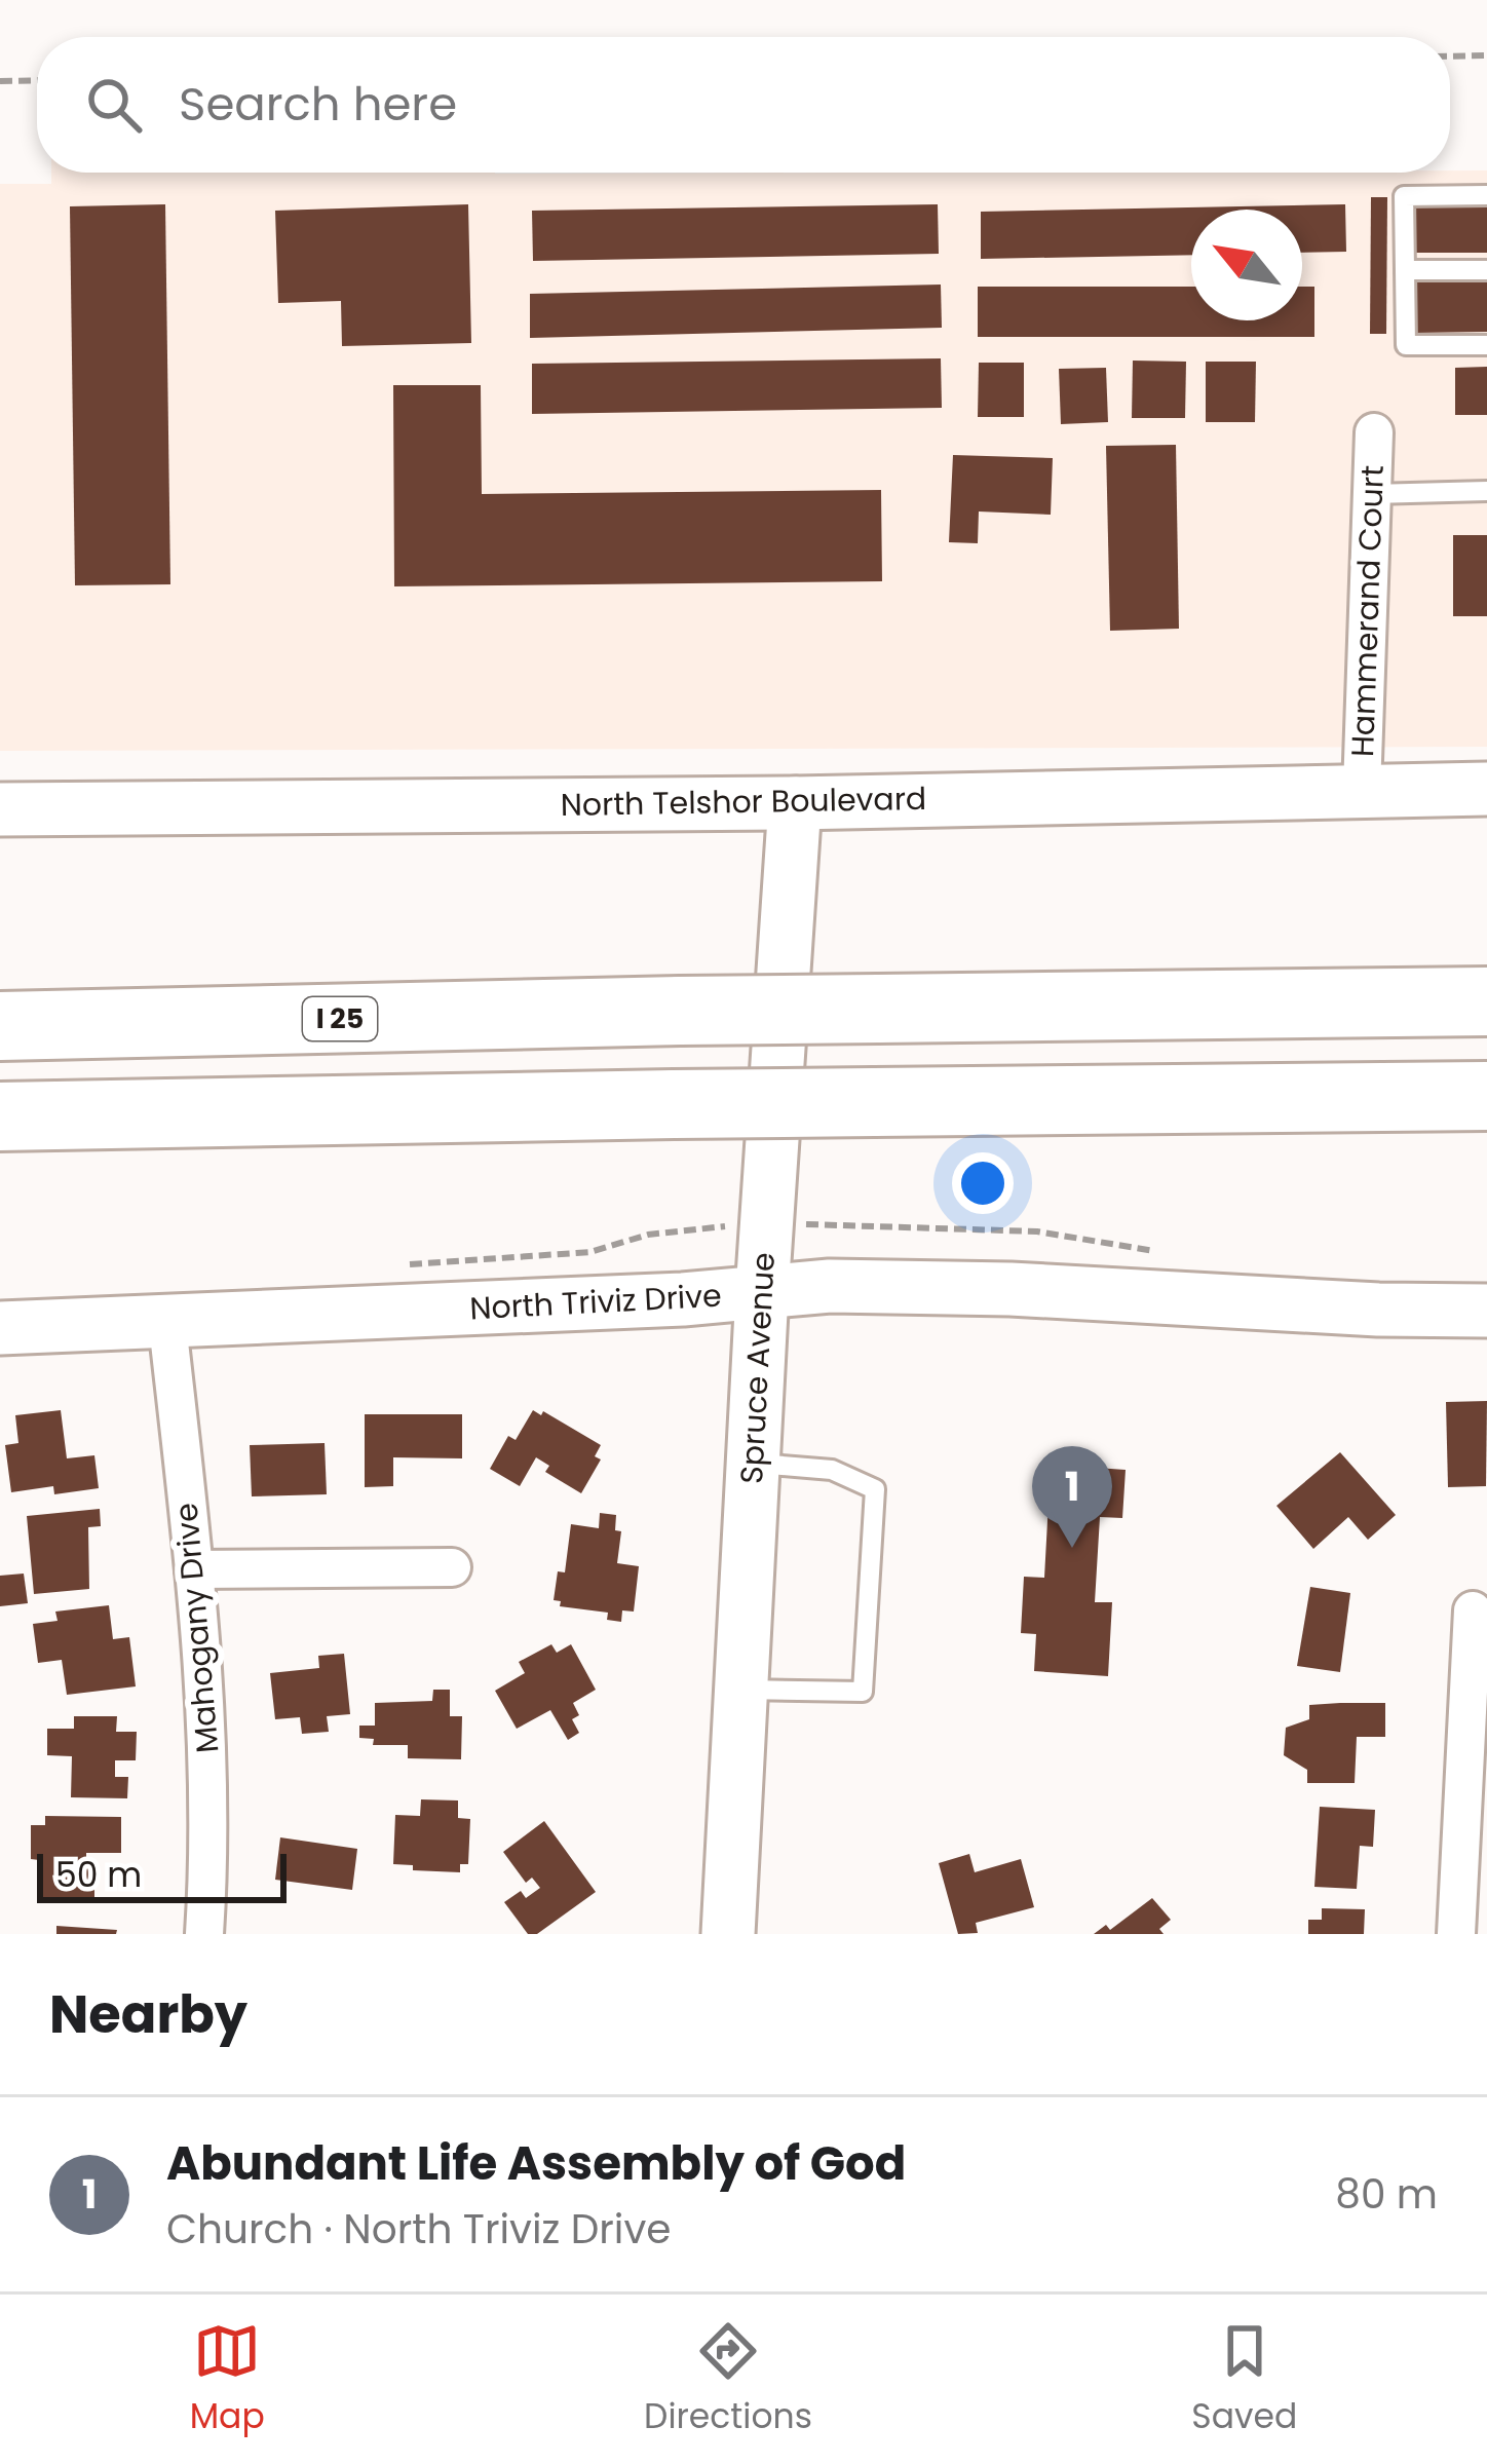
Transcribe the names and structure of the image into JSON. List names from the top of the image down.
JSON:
{
  "streets": {
    "highway": ["I 25"],
    "main road": ["North Telshor Boulevard", "North Triviz Drive", "Spruce Avenue"],
    "street": ["Hammerand Court", "Mahogany Drive"]
  },
  "crossings": [
    ["Hammerand Court", "North Telshor Boulevard"],
    ["North Telshor Boulevard", "Spruce Avenue"],
    ["North Triviz Drive", "Spruce Avenue"],
    ["North Triviz Drive", "Mahogany Drive"]
  ],
  "scale_bar": "50 m",
  "north": "top left",
  "page": {
    "search": "Search here",
    "pins": "1",
    "scale": "50 m",
    "heading": "Nearby",
    "list": [
      {
        "mark": "1",
        "name": "Abundant Life Assembly of God",
        "note": "Church · North Triviz Drive",
        "value": "80 m"
      }
    ],
    "nav": ["Map", "Directions", "Saved"]
  }
}
